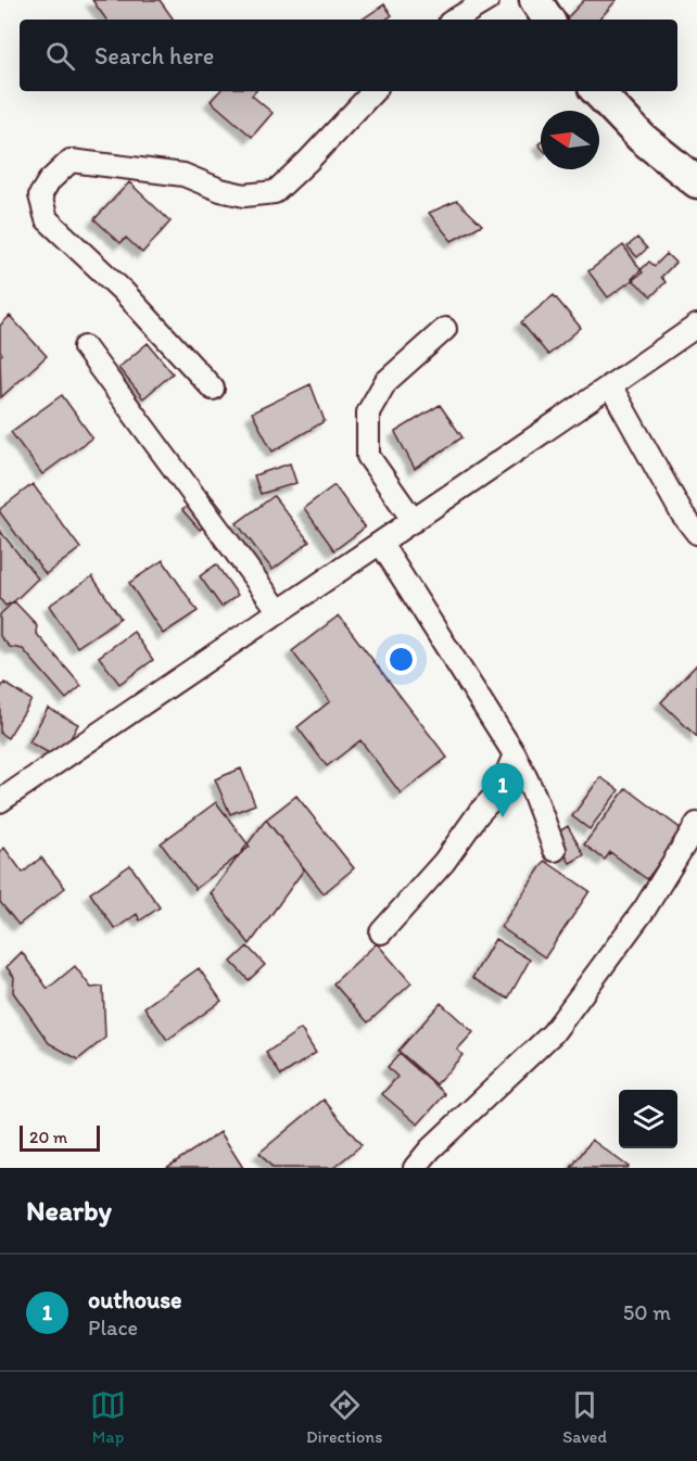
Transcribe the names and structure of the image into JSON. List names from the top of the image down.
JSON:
{
  "scale_bar": "20 m",
  "north": "left",
  "page": {
    "search": "Search here",
    "pins": "1",
    "scale": "20 m",
    "heading": "Nearby",
    "list": [
      {
        "mark": "1",
        "name": "outhouse",
        "note": "Place",
        "value": "50 m"
      }
    ],
    "nav": ["Map", "Directions", "Saved"]
  }
}
